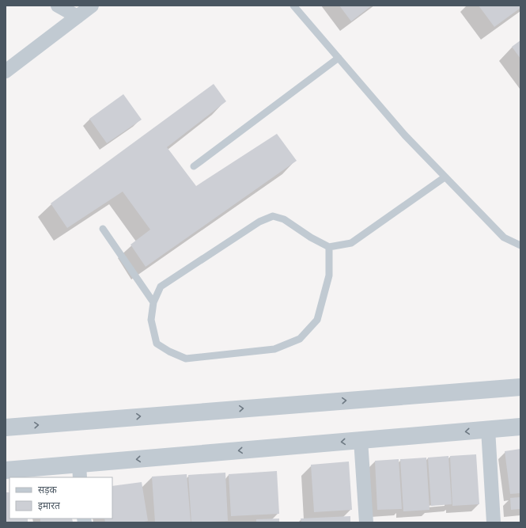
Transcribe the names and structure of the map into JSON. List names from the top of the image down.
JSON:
{
  "legend": ["सड़क", "इमारत"]
}
